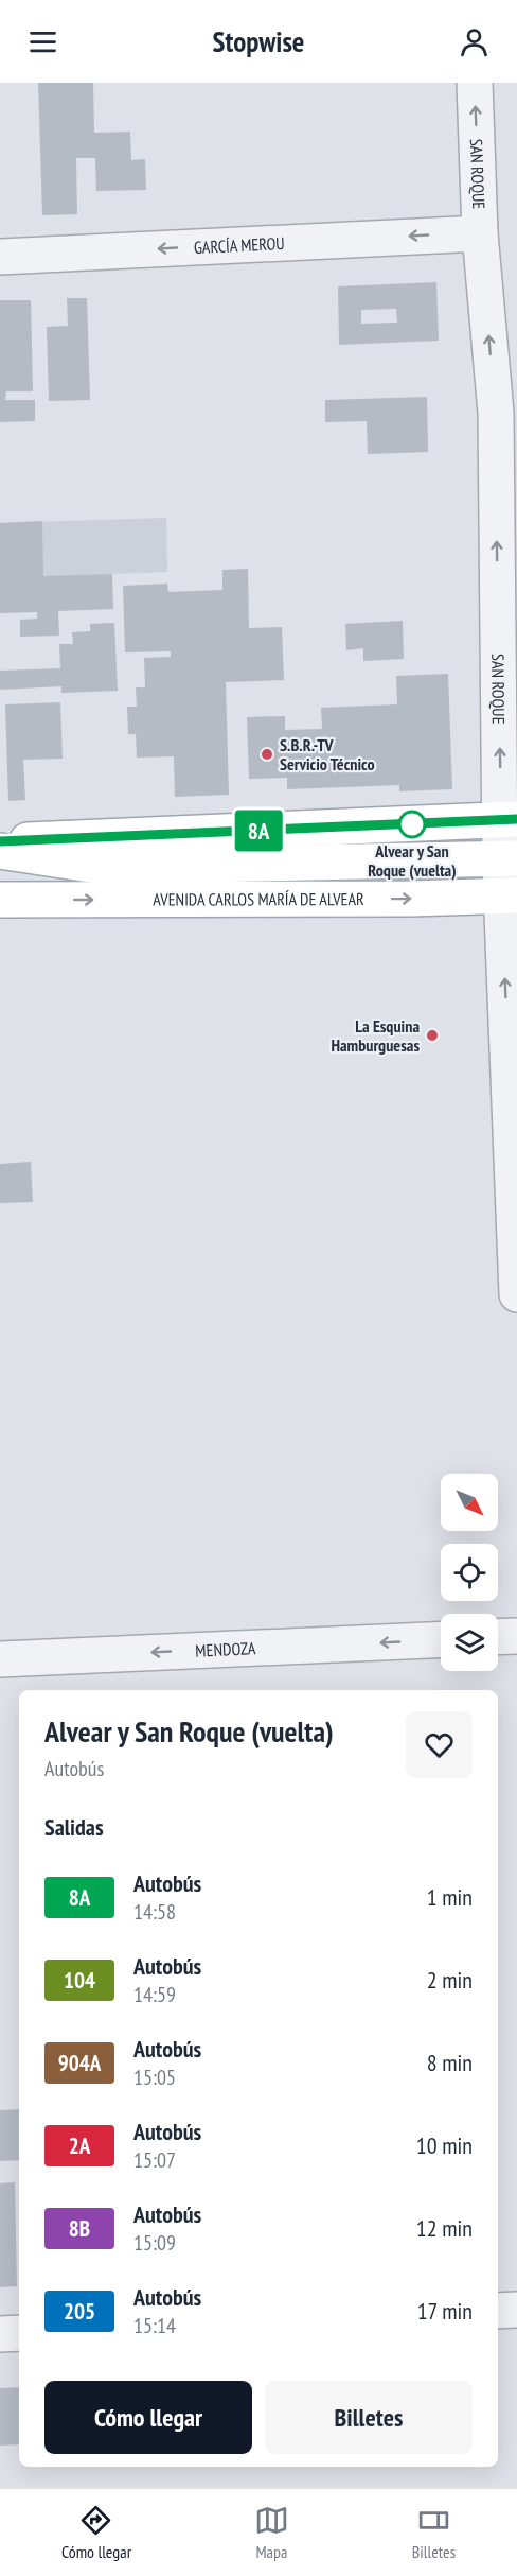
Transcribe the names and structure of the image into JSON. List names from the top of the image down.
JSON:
{
  "streets": {
    "main road": ["AVENIDA CARLOS MARÍA DE ALVEAR"],
    "street": ["SAN ROQUE", "GARCÍA MEROU", "MENDOZA"]
  },
  "crossings": [
    ["SAN ROQUE", "GARCÍA MEROU"],
    ["SAN ROQUE", "AVENIDA CARLOS MARÍA DE ALVEAR"]
  ],
  "one_way": ["SAN ROQUE", "GARCÍA MEROU", "MENDOZA"],
  "places": ["S.B.R.-TV Servicio Técnico", "Alvear y San Roque (vuelta)", "La Esquina Hamburguesas"],
  "lines": ["bus line 8A"],
  "north": "bottom right",
  "page": {
    "header": "Stopwise",
    "on_map": "8A",
    "heading": [
      ["Alvear y San Roque (vuelta)", "Autobús"],
      "Salidas"
    ],
    "list": [
      {
        "mark": "8A",
        "name": "Autobús",
        "note": "14:58",
        "value": "1 min"
      },
      {
        "mark": "104",
        "name": "Autobús",
        "note": "14:59",
        "value": "2 min"
      },
      {
        "mark": "904A",
        "name": "Autobús",
        "note": "15:05",
        "value": "8 min"
      },
      {
        "mark": "2A",
        "name": "Autobús",
        "note": "15:07",
        "value": "10 min"
      },
      {
        "mark": "8B",
        "name": "Autobús",
        "note": "15:09",
        "value": "12 min"
      },
      {
        "mark": "205",
        "name": "Autobús",
        "note": "15:14",
        "value": "17 min"
      }
    ],
    "buttons": ["Cómo llegar", "Billetes"],
    "tabs": ["Cómo llegar", "Mapa", "Billetes"]
  }
}
